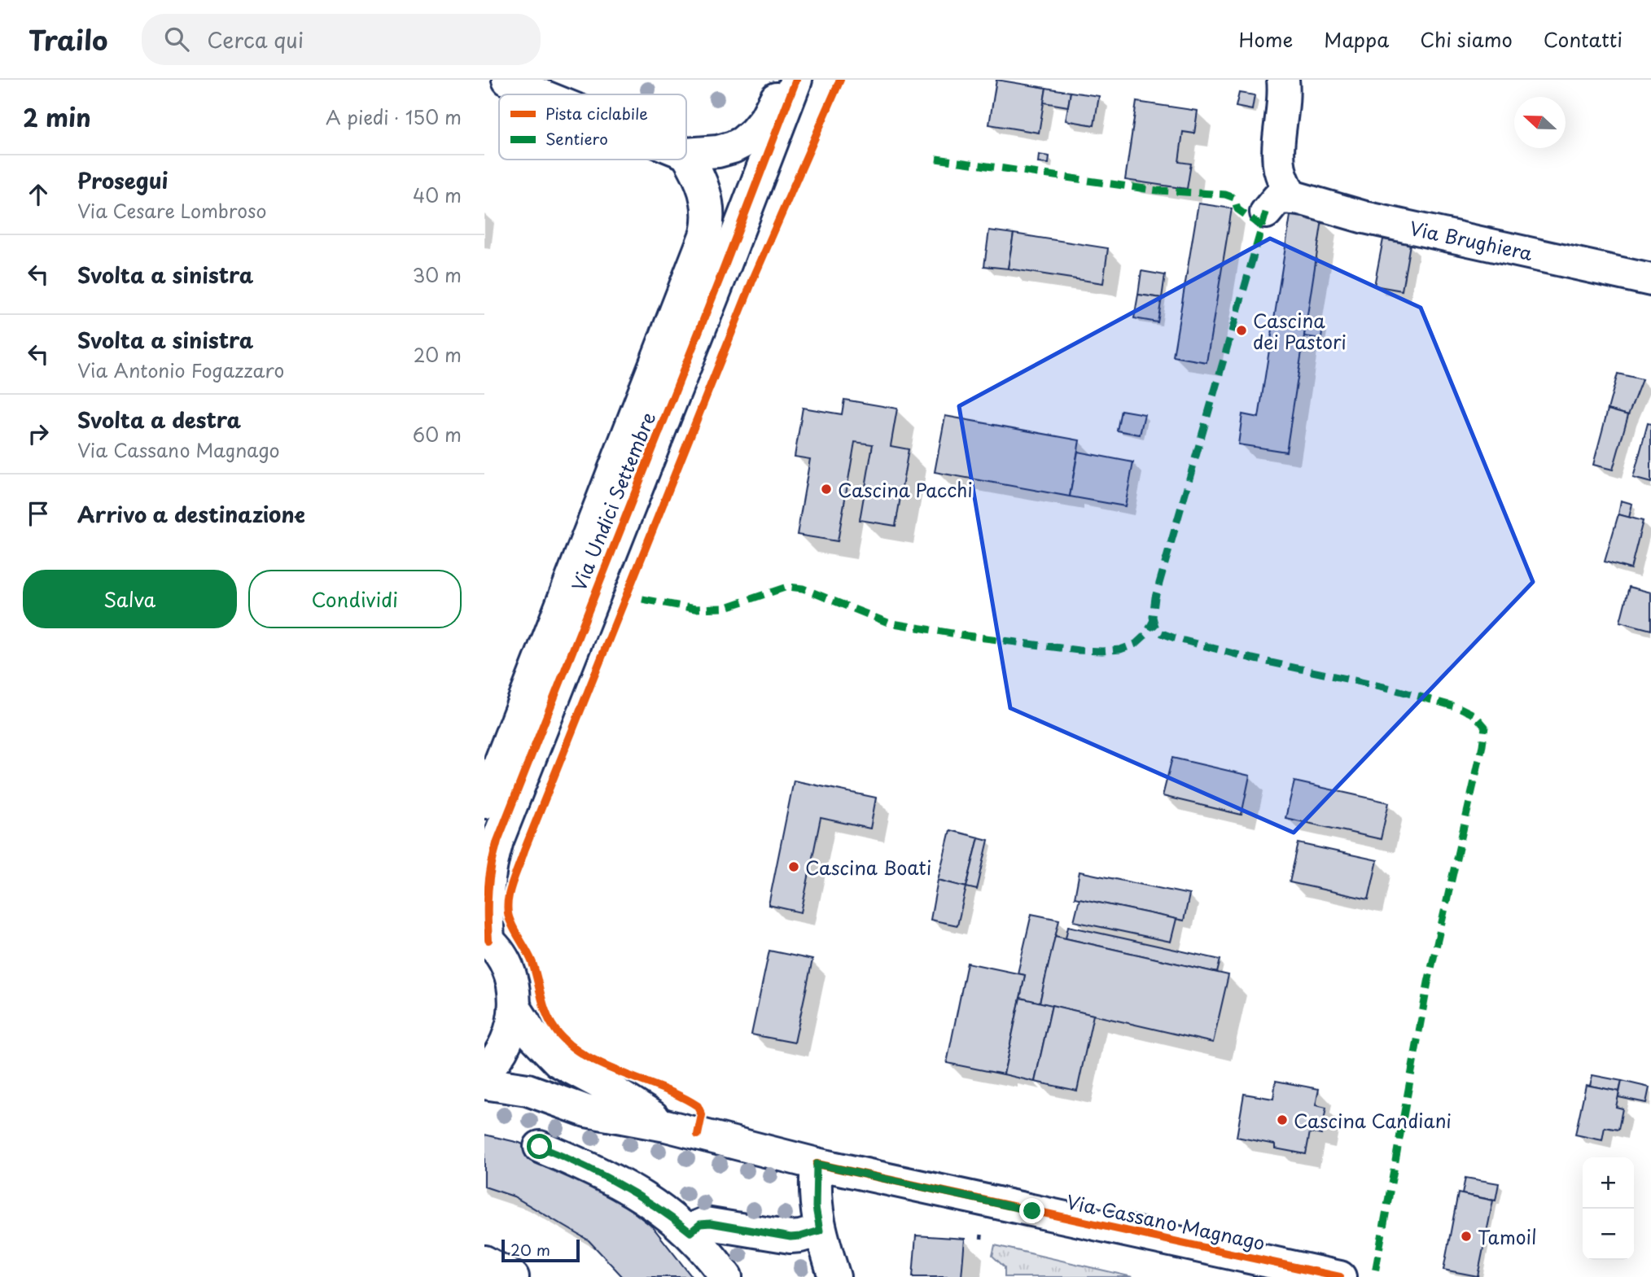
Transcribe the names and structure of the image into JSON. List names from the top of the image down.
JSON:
{
  "streets": {
    "street": ["Via Brughiera", "Via Undici Settembre", "Via Cassano Magnago"]
  },
  "crossings": [
    ["Via Undici Settembre", "Via Cassano Magnago"]
  ],
  "places": [
    "Cascina dei Pastori",
    "Cascina Pacchi",
    "Cascina Boati",
    "Cascina Candiani",
    "Tamoil"
  ],
  "legend": ["Pista ciclabile", "Sentiero"],
  "scale_bar": "20 m",
  "north": "left",
  "page": {
    "header": "Trailo",
    "search": "Cerca qui",
    "nav": [
      "Home",
      "Mappa",
      "Chi siamo",
      "Contatti"
    ],
    "heading": ["2 min", "A piedi · 150 m"],
    "list": [
      ["Prosegui", "Via Cesare Lombroso", "40 m"],
      ["Svolta a sinistra", "30 m"],
      ["Svolta a sinistra", "Via Antonio Fogazzaro", "20 m"],
      ["Svolta a destra", "Via Cassano Magnago", "60 m"],
      "Arrivo a destinazione"
    ],
    "buttons": ["Salva", "Condividi"],
    "map_buttons": ["+", "−"],
    "scale": "20 m"
  }
}
